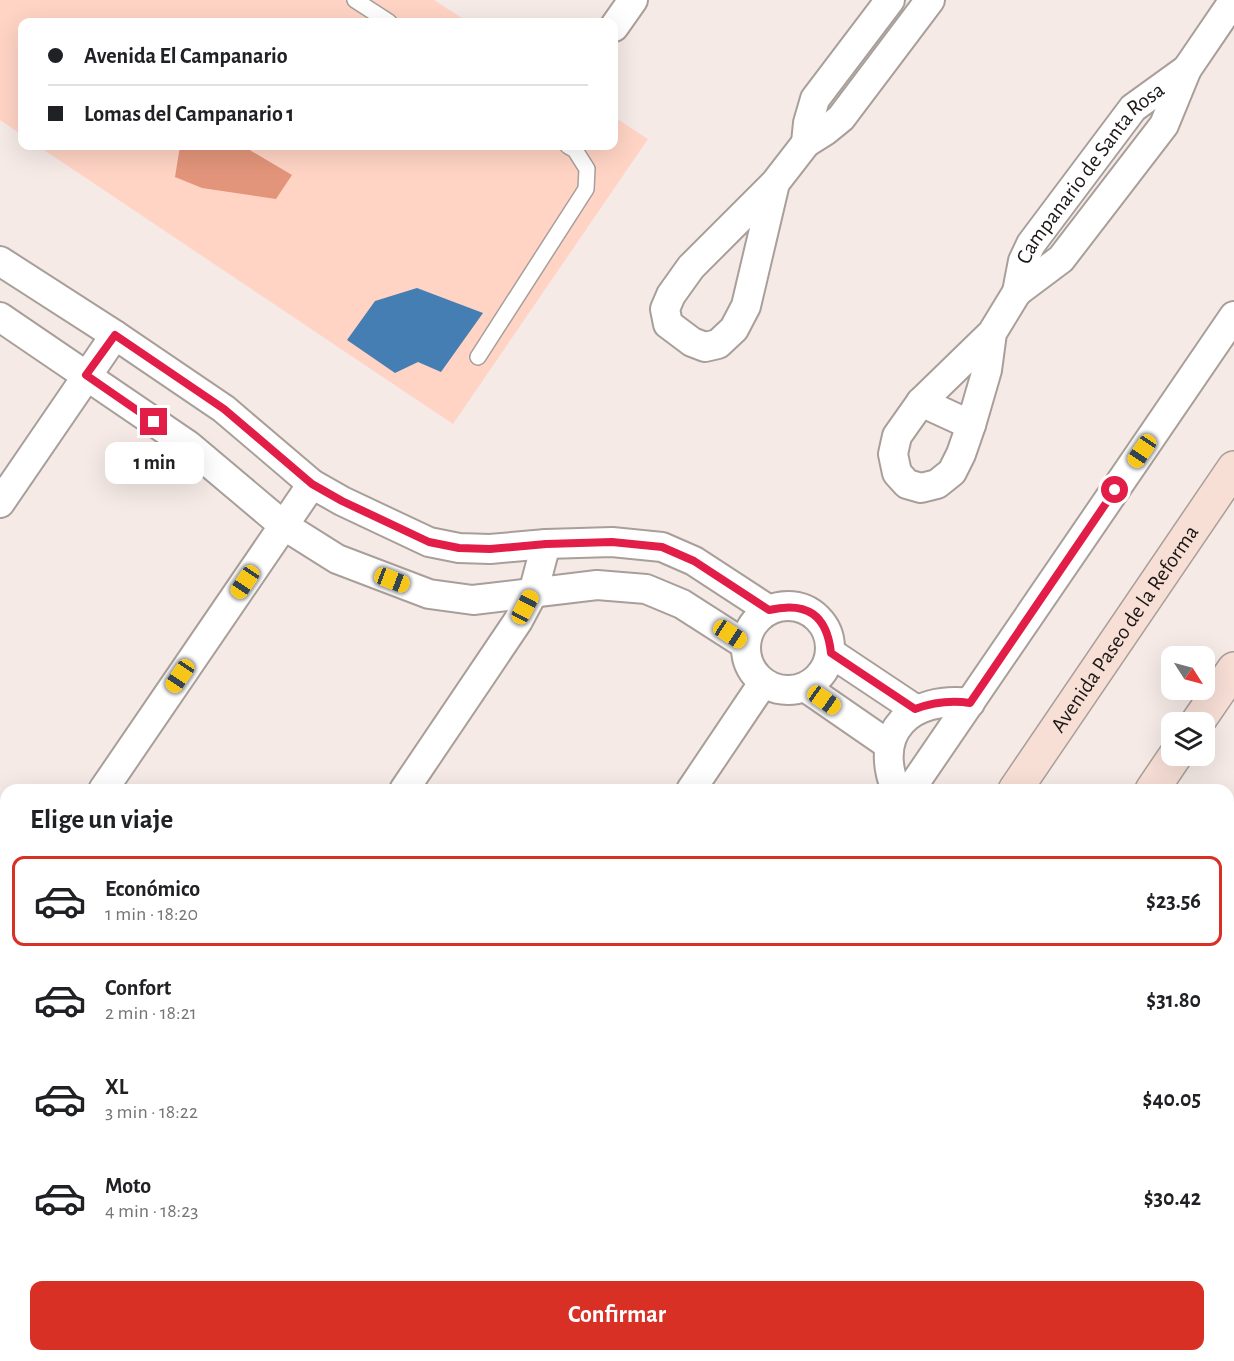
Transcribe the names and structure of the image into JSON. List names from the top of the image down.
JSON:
{
  "streets": {
    "street": ["Campanario de Santa Rosa", "Avenida Paseo de la Reforma"]
  },
  "north": "bottom right",
  "page": {
    "banner": ["Avenida El Campanario", "Lomas del Campanario 1"],
    "bubble": "1 min",
    "heading": "Elige un viaje",
    "list": [
      {
        "name": "Económico",
        "note": "1 min · 18:20",
        "value": "$23.56"
      },
      {
        "name": "Confort",
        "note": "2 min · 18:21",
        "value": "$31.80"
      },
      {
        "name": "XL",
        "note": "3 min · 18:22",
        "value": "$40.05"
      },
      {
        "name": "Moto",
        "note": "4 min · 18:23",
        "value": "$30.42"
      }
    ],
    "buttons": "Confirmar"
  }
}
